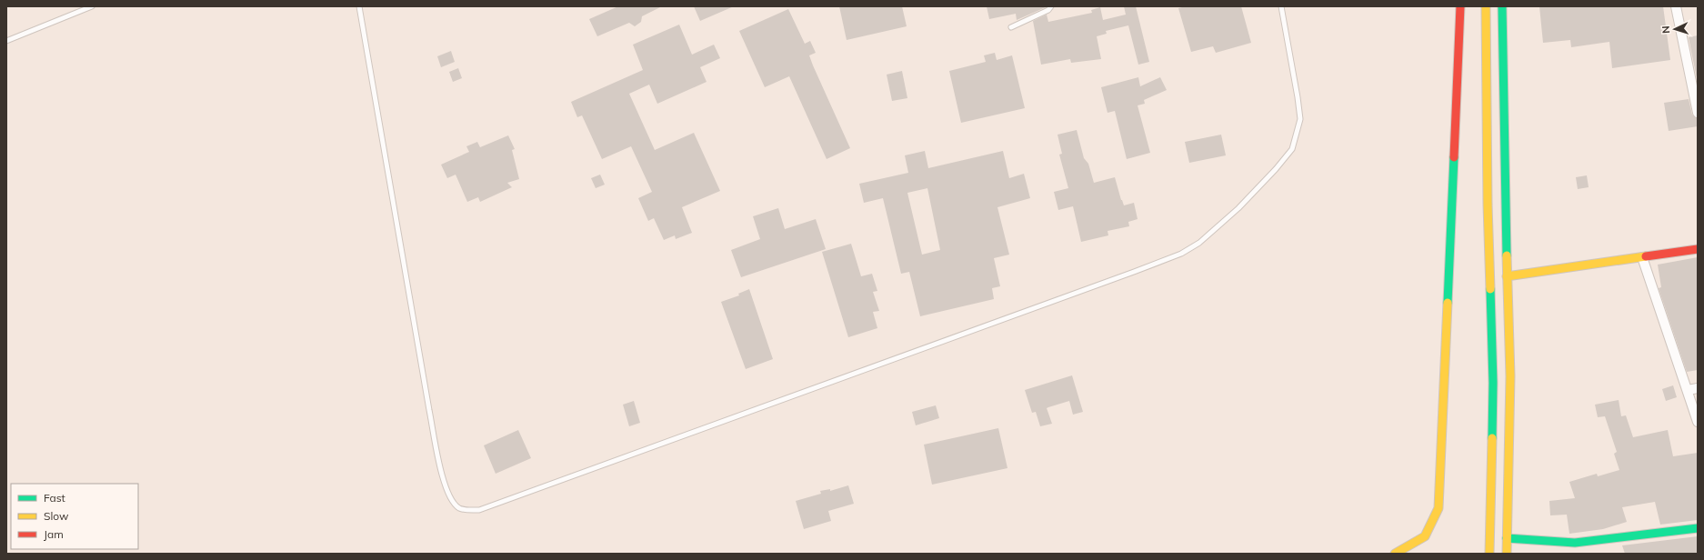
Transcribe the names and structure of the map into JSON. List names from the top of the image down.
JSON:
{
  "legend": ["Fast", "Slow", "Jam"],
  "north": "left"
}
